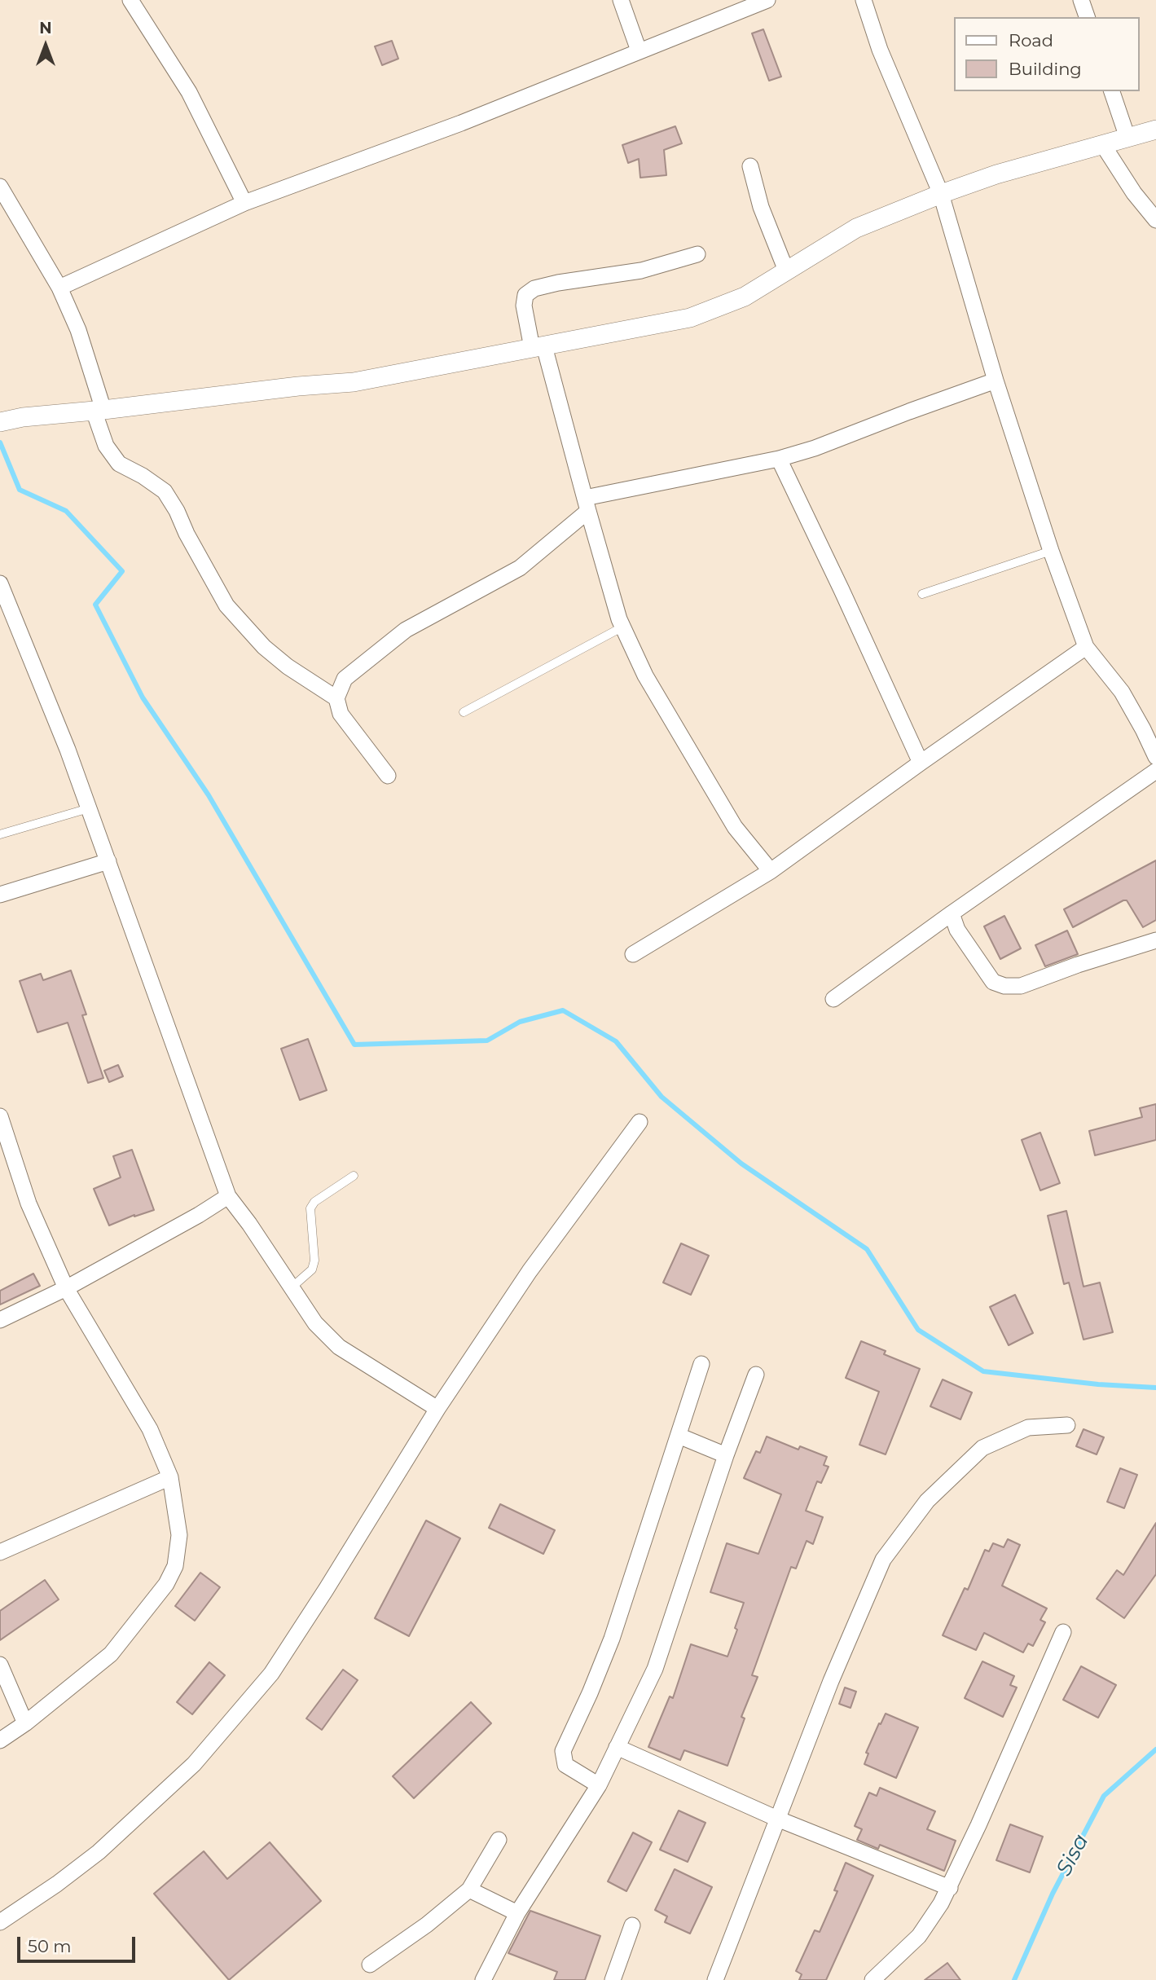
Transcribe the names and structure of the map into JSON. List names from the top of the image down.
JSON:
{
  "water": ["Sisa"],
  "legend": ["Road", "Building"],
  "scale_bar": "50 m",
  "north": "top"
}
